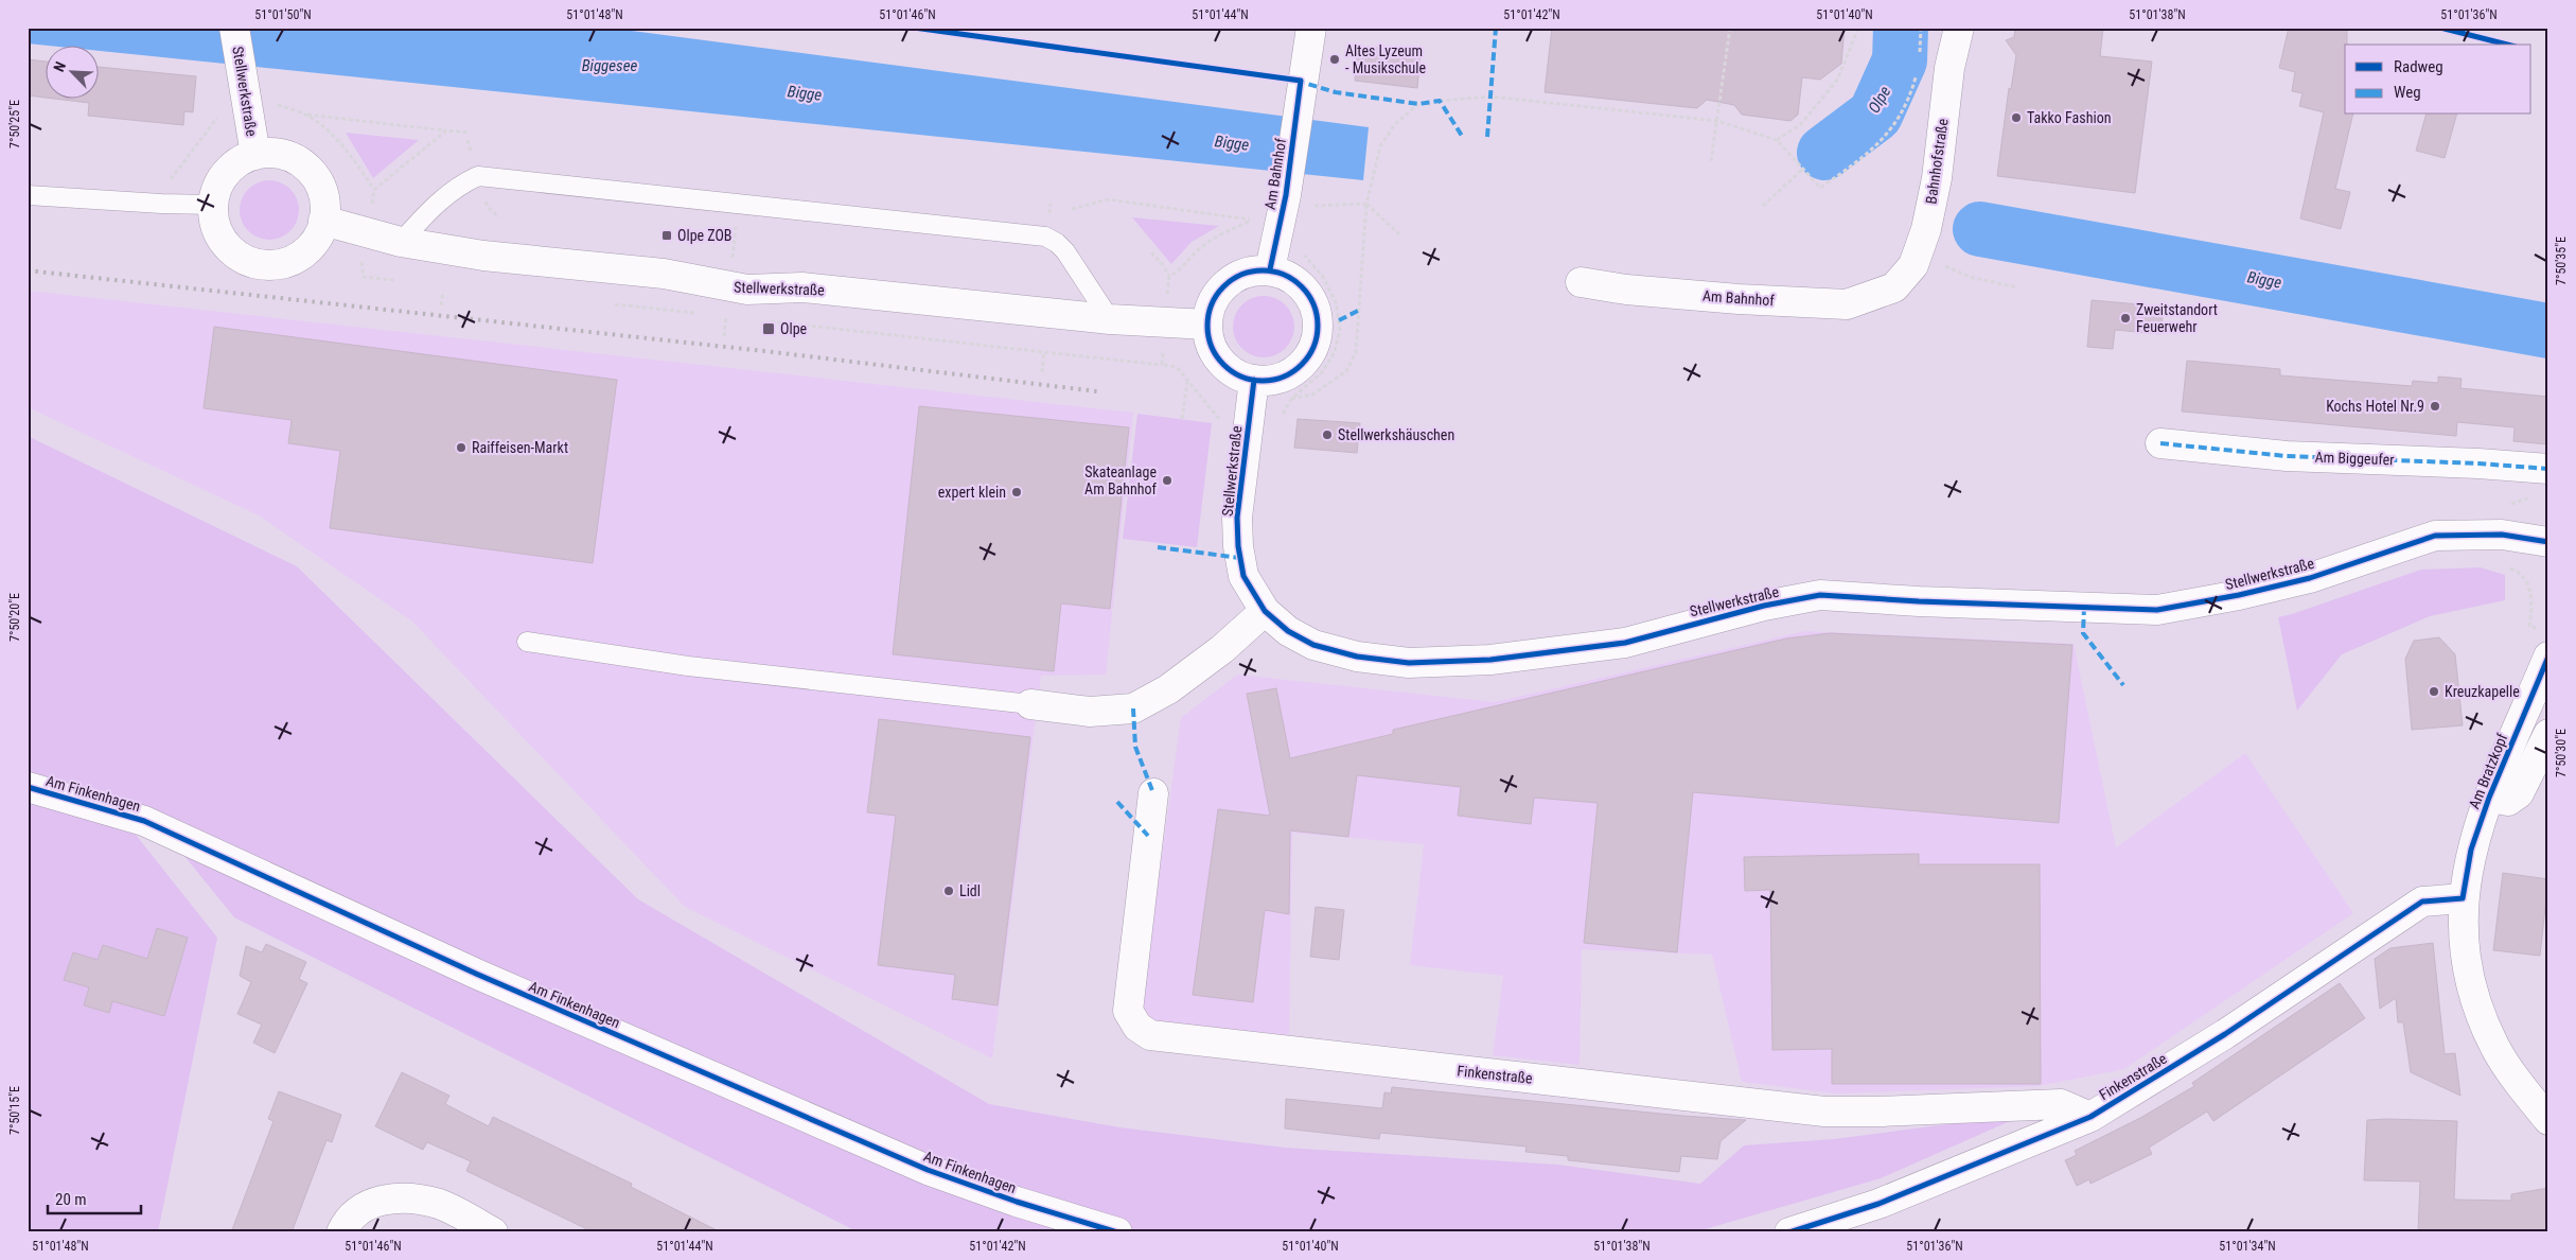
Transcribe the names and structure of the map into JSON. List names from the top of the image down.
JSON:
{
  "streets": {
    "street": [
      "Stellwerkstraße",
      "Bahnhofstraße",
      "Am Bahnhof",
      "Am Biggeufer",
      "Am Bratzkopf",
      "Am Finkenhagen",
      "Finkenstraße"
    ]
  },
  "crossings": [
    ["Stellwerkstraße", "Am Bahnhof"],
    ["Bahnhofstraße", "Am Bahnhof"],
    ["Am Bratzkopf", "Finkenstraße"]
  ],
  "water": ["Biggesee", "Bigge", "Olpe"],
  "places": {
    "other": [
      "Altes Lyzeum - Musikschule",
      "Takko Fashion",
      "Zweitstandort Feuerwehr",
      "Kochs Hotel Nr.9",
      "Stellwerkshäuschen",
      "Raiffeisen-Markt",
      "Skateanlage Am Bahnhof",
      "expert klein",
      "Kreuzkapelle",
      "Lidl"
    ],
    "transit": ["Olpe ZOB", "Olpe"]
  },
  "legend": ["Radweg", "Weg"],
  "scale_bar": "20 m",
  "north": "top left",
  "coordinates": [
    "51°01'50\"N",
    "51°01'48\"N",
    "51°01'46\"N",
    "51°01'44\"N",
    "51°01'42\"N",
    "51°01'40\"N",
    "51°01'38\"N",
    "51°01'36\"N",
    "7°50'25\"E",
    "7°50'35\"E",
    "7°50'20\"E",
    "7°50'30\"E",
    "7°50'15\"E",
    "51°01'34\"N"
  ]
}
